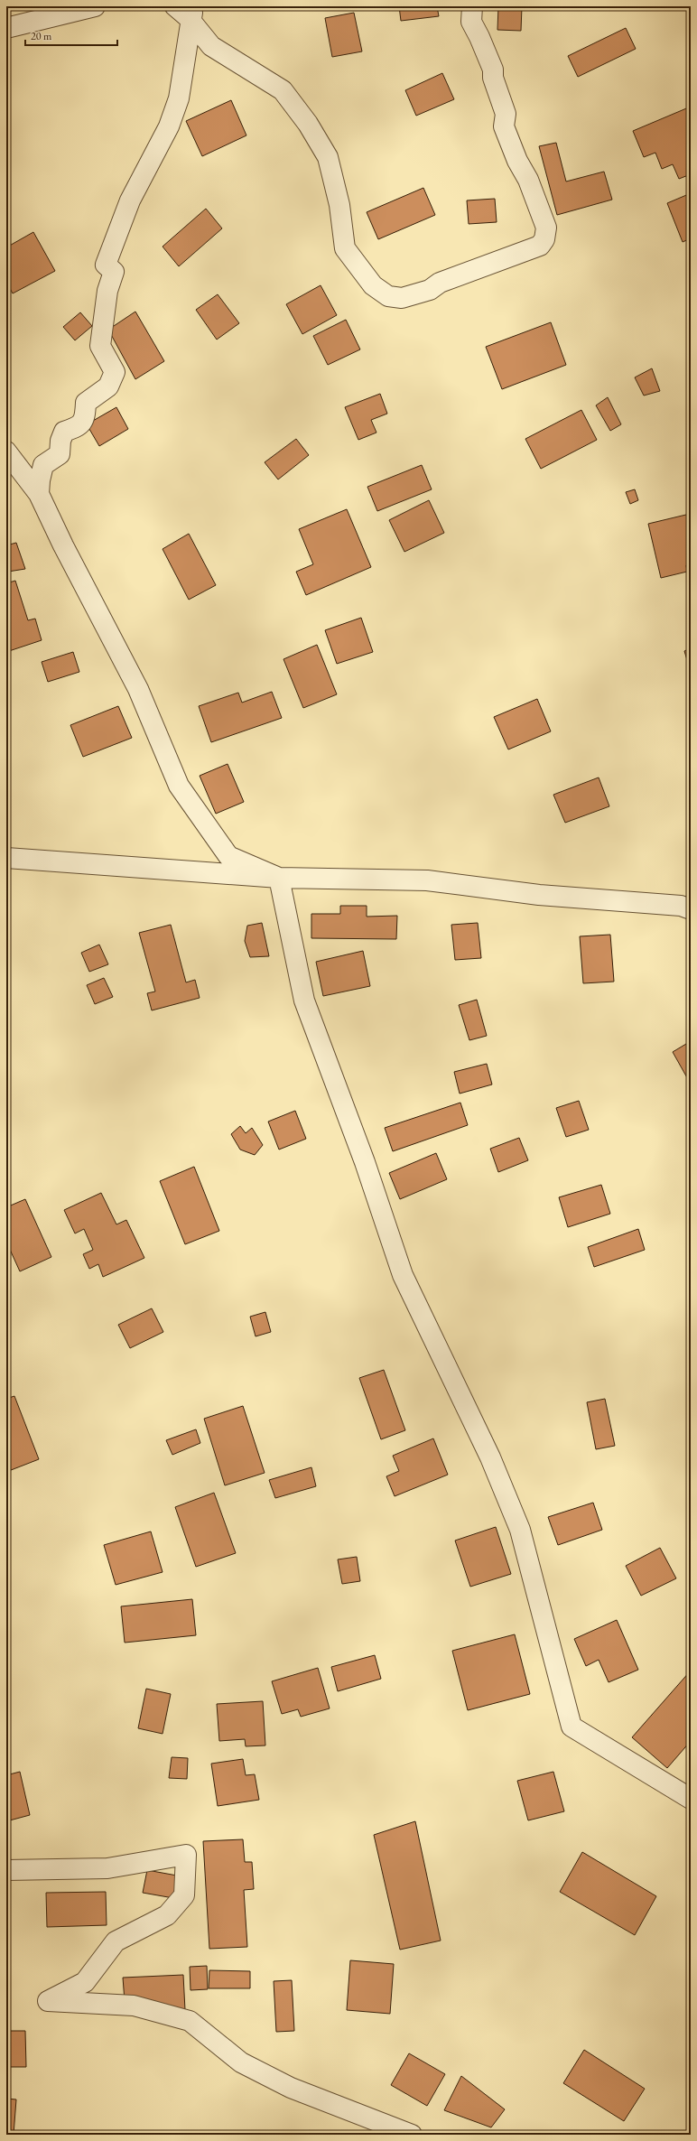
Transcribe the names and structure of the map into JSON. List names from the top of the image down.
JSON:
{
  "scale_bar": "20 m"
}
